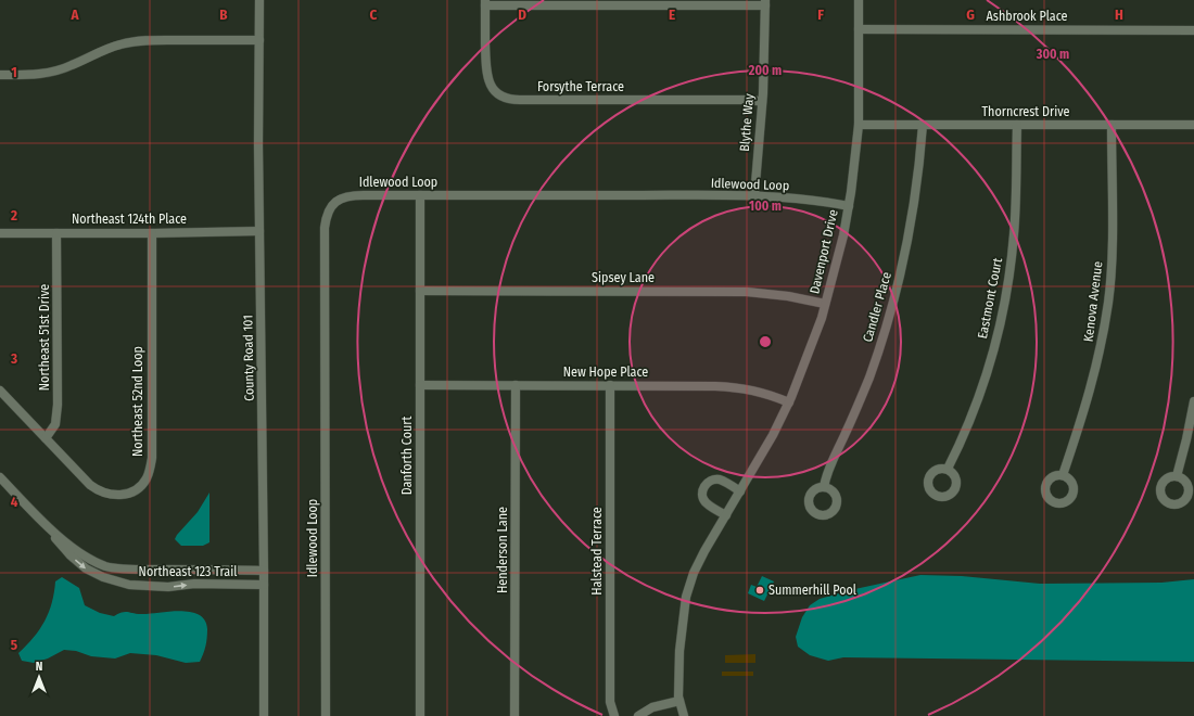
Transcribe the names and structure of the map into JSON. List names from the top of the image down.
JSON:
{
  "streets": {
    "street": [
      "Ashbrook Place",
      "Forsythe Terrace",
      "Thorncrest Drive",
      "Blythe Way",
      "Idlewood Loop",
      "Northeast 124th Place",
      "Davenport Drive",
      "Sipsey Lane",
      "Eastmont Court",
      "Kenova Avenue",
      "Candler Place",
      "Northeast 51st Drive",
      "County Road 101",
      "New Hope Place",
      "Northeast 52nd Loop",
      "Danforth Court",
      "Henderson Lane",
      "Halstead Terrace",
      "Northeast 123 Trail"
    ]
  },
  "crossings": [
    ["Ashbrook Place", "Davenport Drive"],
    ["Forsythe Terrace", "Blythe Way"],
    ["Thorncrest Drive", "Davenport Drive"],
    ["Thorncrest Drive", "Eastmont Court"],
    ["Thorncrest Drive", "Kenova Avenue"],
    ["Thorncrest Drive", "Candler Place"],
    ["Blythe Way", "Idlewood Loop"],
    ["Idlewood Loop", "Davenport Drive"],
    ["Idlewood Loop", "Danforth Court"],
    ["Northeast 124th Place", "Northeast 51st Drive"],
    ["Northeast 124th Place", "County Road 101"],
    ["Northeast 124th Place", "Northeast 52nd Loop"],
    ["Davenport Drive", "Sipsey Lane"],
    ["Davenport Drive", "New Hope Place"],
    ["Sipsey Lane", "Danforth Court"],
    ["Northeast 51st Drive", "Northeast 52nd Loop"],
    ["County Road 101", "Northeast 123 Trail"],
    ["New Hope Place", "Danforth Court"],
    ["New Hope Place", "Henderson Lane"],
    ["New Hope Place", "Halstead Terrace"]
  ],
  "places": ["Summerhill Pool"],
  "north": "top",
  "grid": {
    "columns": [
      "A",
      "B",
      "C",
      "D",
      "E",
      "F",
      "G",
      "H"
    ],
    "rows": [
      "1",
      "2",
      "3",
      "4",
      "5"
    ]
  },
  "rings": ["300 m", "200 m", "100 m"]
}
